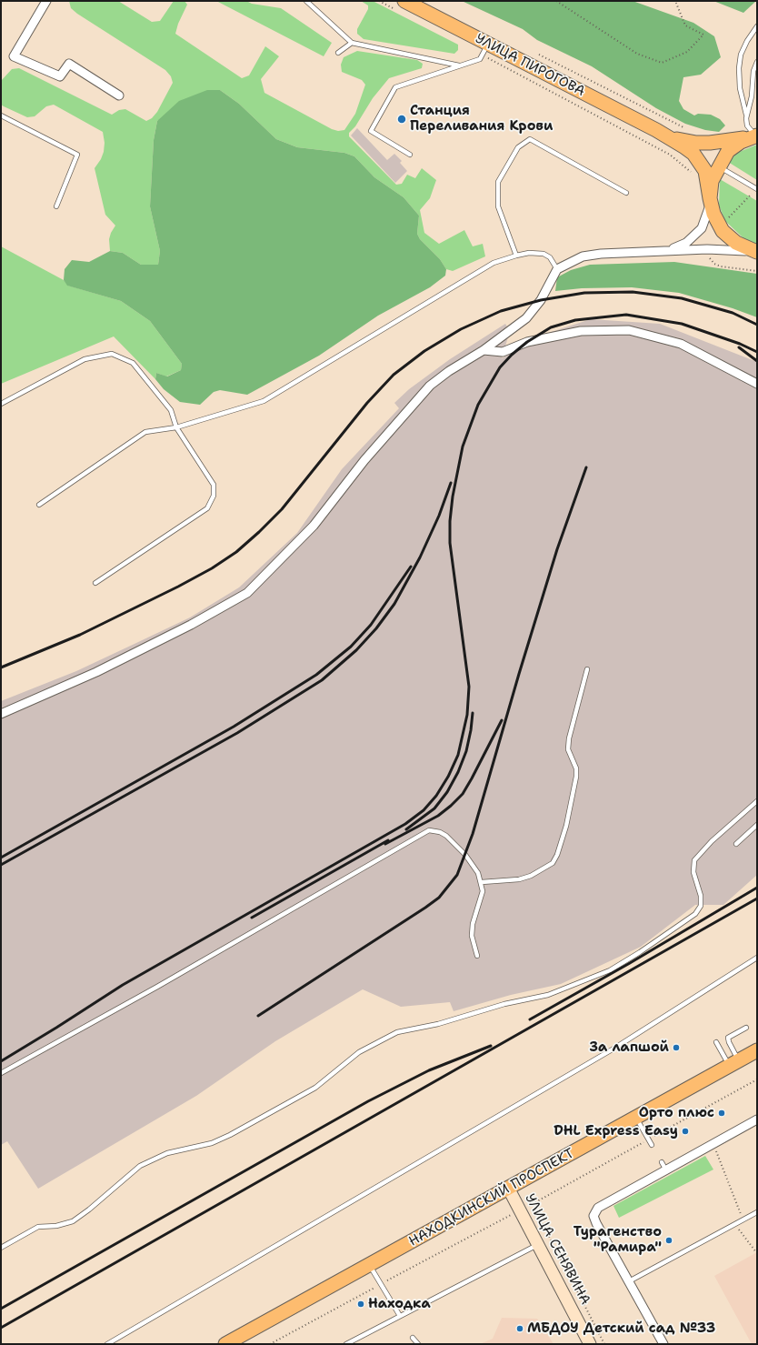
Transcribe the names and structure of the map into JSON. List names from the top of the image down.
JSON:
{
  "streets": {
    "main road": ["УЛИЦА ПИРОГОВА", "НАХОДКИНСКИЙ ПРОСПЕКТ"],
    "street": ["УЛИЦА СЕНЯВИНА"]
  },
  "crossings": [
    ["НАХОДКИНСКИЙ ПРОСПЕКТ", "УЛИЦА СЕНЯВИНА"]
  ],
  "places": [
    "Станция Переливания Крови",
    "За лапшой",
    "Орто плюс",
    "DHL Express Easy",
    "Турагенство \"Рамира\"",
    "Находка",
    "МБДОУ Детский сад №33"
  ]
}
